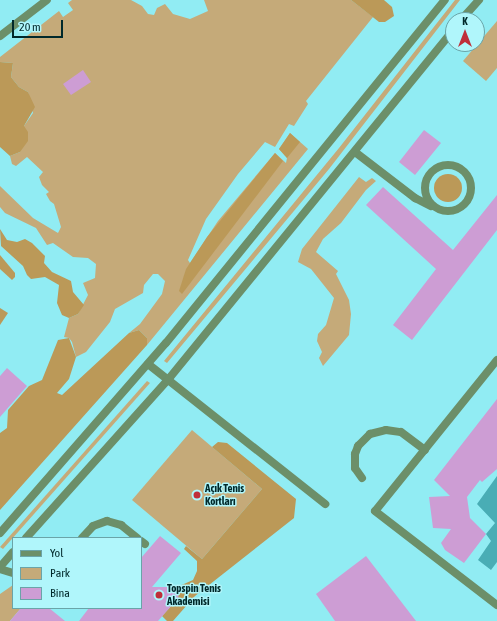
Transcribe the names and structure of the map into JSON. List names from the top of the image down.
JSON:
{
  "places": ["Açık Tenis Kortları", "Topspin Tenis Akademisi"],
  "legend": ["Yol", "Park", "Bina"],
  "scale_bar": "20 m",
  "north": "top"
}
